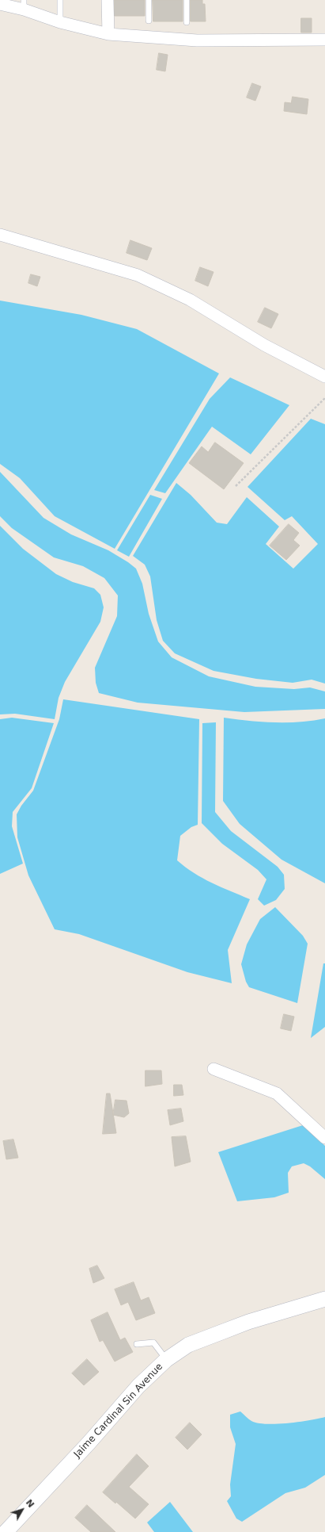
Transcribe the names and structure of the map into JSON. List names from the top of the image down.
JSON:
{
  "streets": {
    "street": ["Jaime Cardinal Sin Avenue"]
  },
  "north": "top right"
}
